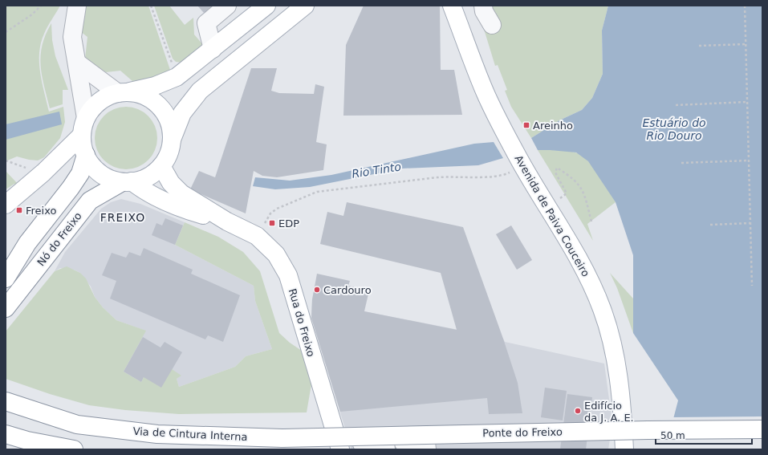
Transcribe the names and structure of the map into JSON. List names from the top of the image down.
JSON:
{
  "streets": {
    "main road": [
      "Avenida de Paiva Couceiro",
      "Nó do Freixo",
      "Rua do Freixo",
      "Ponte do Freixo",
      "Via de Cintura Interna"
    ]
  },
  "crossings": [
    ["Nó do Freixo", "Rua do Freixo"],
    ["Ponte do Freixo", "Via de Cintura Interna"]
  ],
  "districts": ["FREIXO"],
  "water": ["Estuário do Rio Douro", "Rio Tinto"],
  "places": {
    "transit": ["Areinho", "Freixo", "EDP"],
    "other": ["Cardouro", "Edifício da J. A. E."]
  },
  "scale_bar": "50 m"
}
